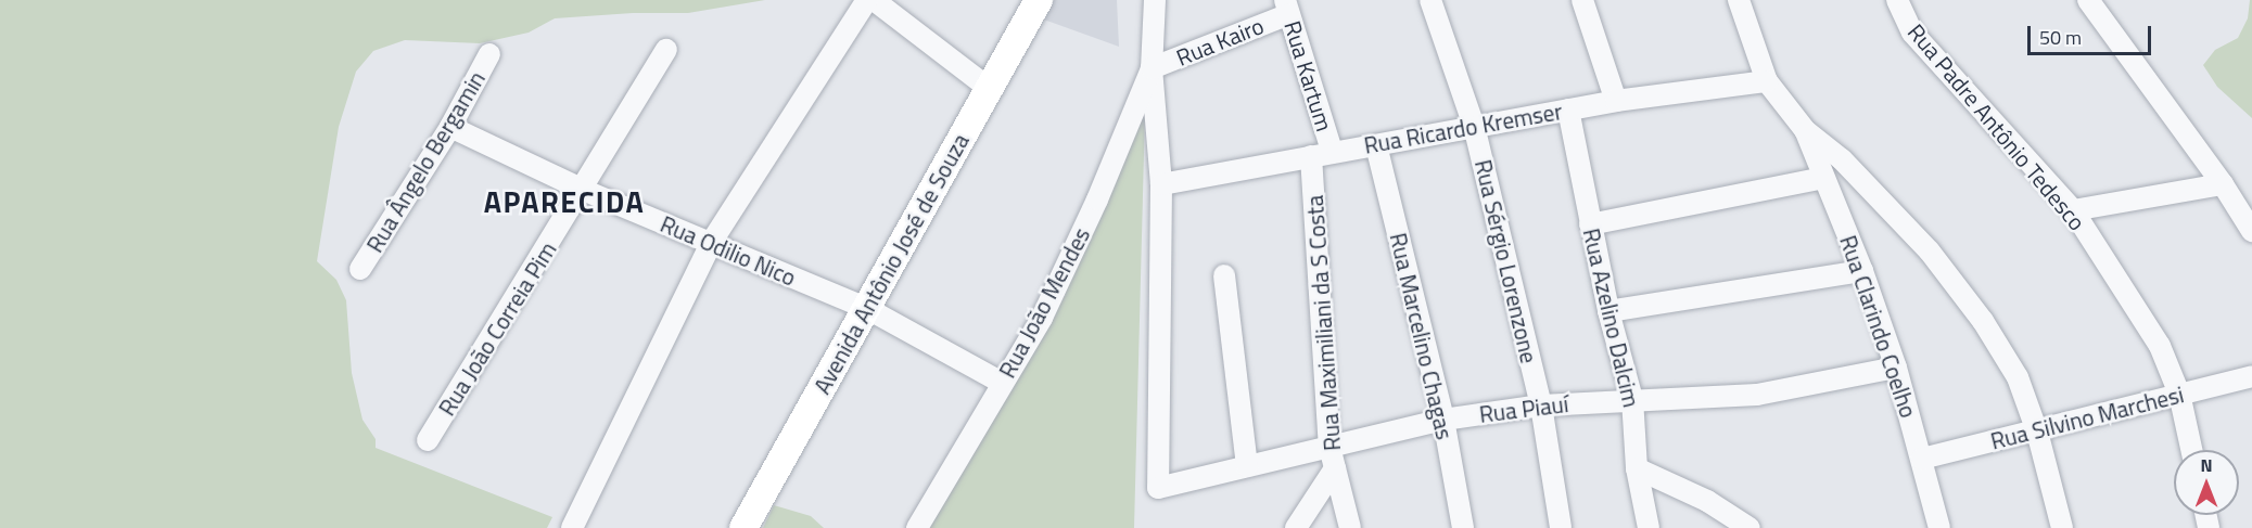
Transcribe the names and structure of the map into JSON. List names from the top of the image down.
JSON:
{
  "streets": {
    "main road": ["Avenida Antônio José de Souza"],
    "street": [
      "Rua Kairo",
      "Rua Kartum",
      "Rua Padre Antônio Tedesco",
      "Rua Ricardo Kremser",
      "Rua Ângelo Bergamin",
      "Rua Odilio Nico",
      "Rua Sérgio Lorenzone",
      "Rua João Mendes",
      "Rua Azelino Dalcim",
      "Rua Maximiliani da S Costa",
      "Rua Clarindo Coelho",
      "Rua João Correia Pim",
      "Rua Marcelino Chagas",
      "Rua Piauí",
      "Rua Silvino Marchesi"
    ]
  },
  "crossings": [
    ["Rua Kairo", "Rua Kartum"],
    ["Rua Kairo", "Rua João Mendes"],
    ["Rua Kartum", "Rua Ricardo Kremser"],
    ["Rua Padre Antônio Tedesco", "Rua Silvino Marchesi"],
    ["Rua Ricardo Kremser", "Rua Sérgio Lorenzone"],
    ["Rua Ricardo Kremser", "Rua João Mendes"],
    ["Rua Ricardo Kremser", "Rua Azelino Dalcim"],
    ["Rua Ricardo Kremser", "Rua Maximiliani da S Costa"],
    ["Rua Ricardo Kremser", "Rua Marcelino Chagas"],
    ["Rua Ângelo Bergamin", "Rua Odilio Nico"],
    ["Rua Odilio Nico", "Avenida Antônio José de Souza"],
    ["Rua Odilio Nico", "Rua João Mendes"],
    ["Rua Odilio Nico", "Rua João Correia Pim"],
    ["Rua Sérgio Lorenzone", "Rua Piauí"],
    ["Rua João Mendes", "Rua Piauí"],
    ["Rua Azelino Dalcim", "Rua Piauí"],
    ["Rua Maximiliani da S Costa", "Rua Piauí"],
    ["Rua Clarindo Coelho", "Rua Piauí"],
    ["Rua Clarindo Coelho", "Rua Silvino Marchesi"],
    ["Rua Marcelino Chagas", "Rua Piauí"]
  ],
  "districts": ["APARECIDA"],
  "scale_bar": "50 m",
  "north": "top"
}
